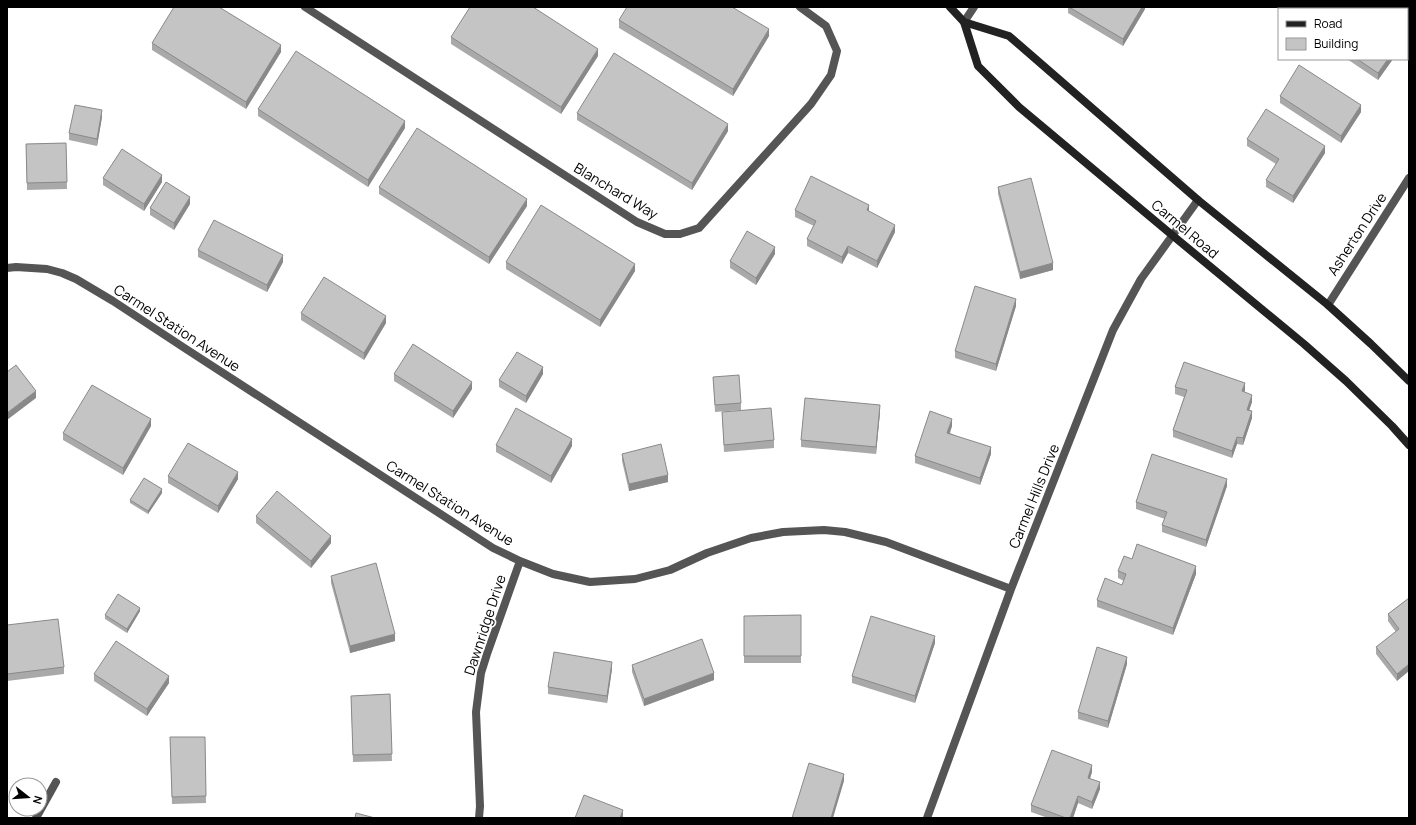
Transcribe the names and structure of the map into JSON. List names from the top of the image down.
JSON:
{
  "streets": {
    "main road": ["Carmel Road"],
    "street": [
      "Blanchard Way",
      "Asherton Drive",
      "Carmel Station Avenue",
      "Carmel Hills Drive",
      "Dawnridge Drive"
    ]
  },
  "crossings": [
    ["Carmel Road", "Asherton Drive"],
    ["Carmel Road", "Carmel Hills Drive"],
    ["Carmel Station Avenue", "Carmel Hills Drive"],
    ["Carmel Station Avenue", "Dawnridge Drive"]
  ],
  "legend": ["Road", "Building"],
  "north": "right"
}
